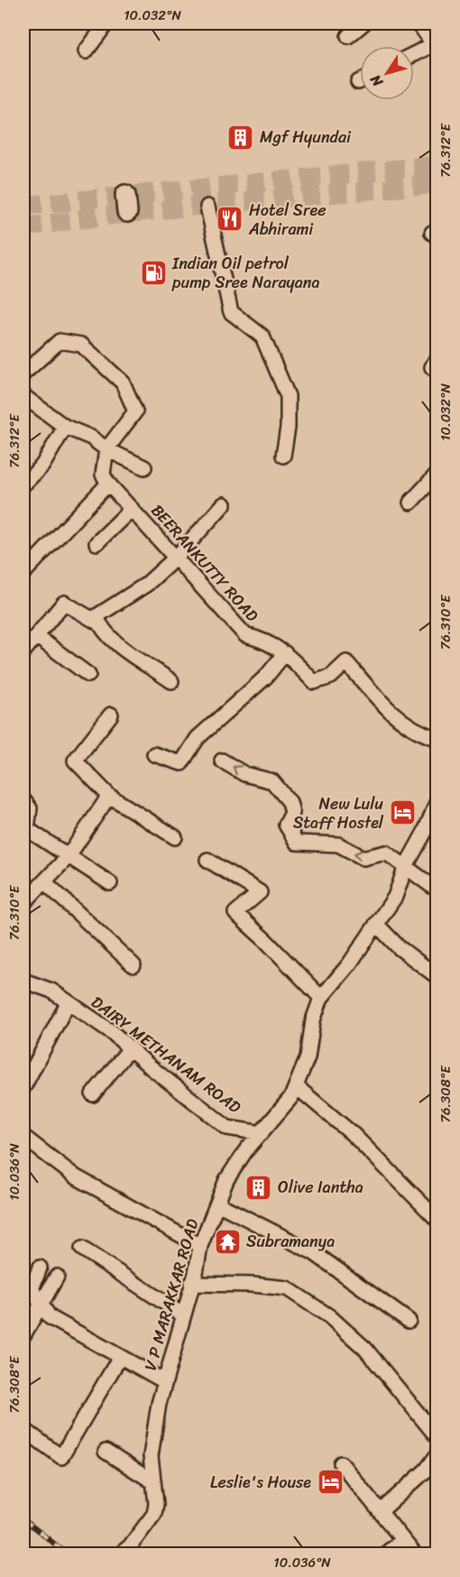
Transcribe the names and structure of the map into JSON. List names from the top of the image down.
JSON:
{
  "streets": {
    "street": ["BEERANKUTTY ROAD", "DAIRY METHANAM ROAD", "V P MARAKKAR ROAD"]
  },
  "crossings": [
    ["DAIRY METHANAM ROAD", "V P MARAKKAR ROAD"]
  ],
  "places": {
    "building": ["Mgf Hyundai", "Olive Iantha"],
    "restaurant": ["Hotel Sree Abhirami"],
    "fuel station": ["Indian Oil petrol pump Sree Narayana"],
    "hotel": ["New Lulu Staff Hostel", "Leslie's House"],
    "temple": ["Subramanya"]
  },
  "north": "bottom left",
  "coordinates": [
    "10.032°N",
    "76.312°E",
    "76.310°E",
    "76.308°E",
    "10.036°N"
  ]
}
